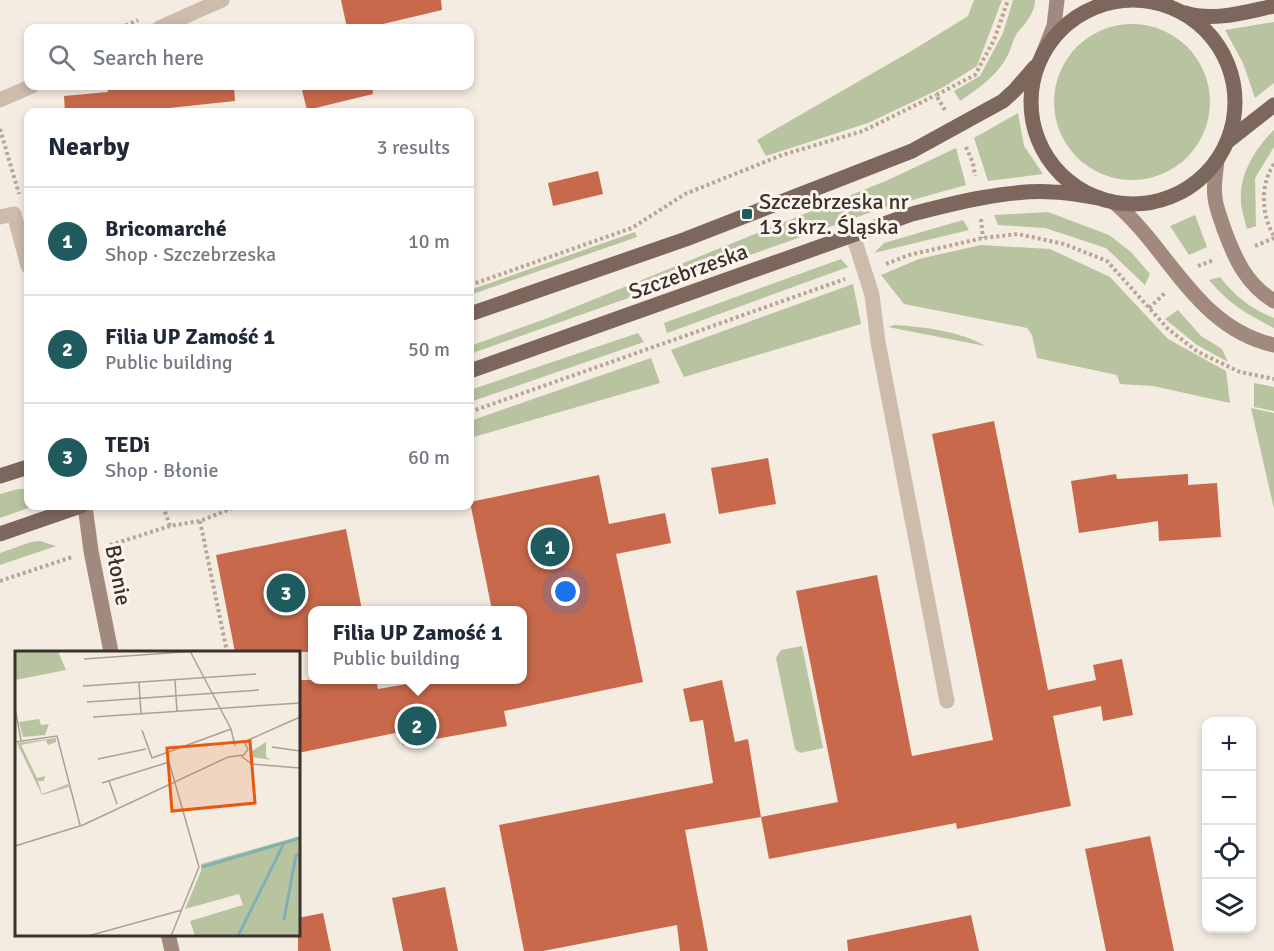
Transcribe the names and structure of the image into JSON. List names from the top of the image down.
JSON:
{
  "streets": {
    "main road": ["Szczebrzeska"],
    "street": ["Błonie"]
  },
  "places": {
    "transit": ["Szczebrzeska nr 13 skrz. Śląska"]
  },
  "page": {
    "search": "Search here",
    "heading": ["Nearby", "3 results"],
    "list": [
      {
        "mark": "1",
        "name": "Bricomarché",
        "note": "Shop · Szczebrzeska",
        "value": "10 m"
      },
      {
        "mark": "2",
        "name": "Filia UP Zamość 1",
        "note": "Public building",
        "value": "50 m"
      },
      {
        "mark": "3",
        "name": "TEDi",
        "note": "Shop · Błonie",
        "value": "60 m"
      }
    ],
    "pins": ["1", "3", "2"],
    "popup": ["Filia UP Zamość 1", "Public building"],
    "map_buttons": ["+", "−"]
  }
}
